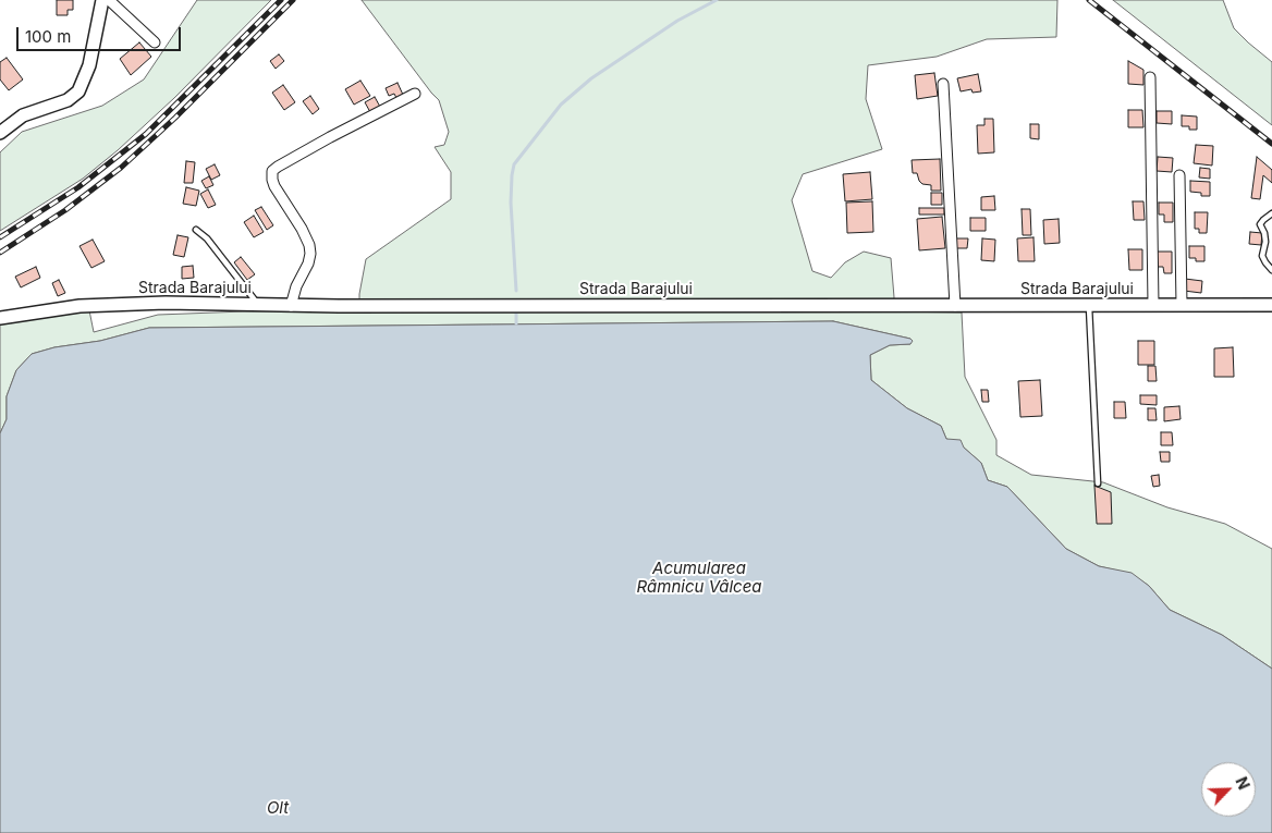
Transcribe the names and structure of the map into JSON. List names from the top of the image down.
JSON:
{
  "streets": {
    "street": ["Strada Barajului"]
  },
  "water": ["Acumularea Râmnicu Vâlcea", "Olt"],
  "scale_bar": "100 m",
  "north": "top right"
}
